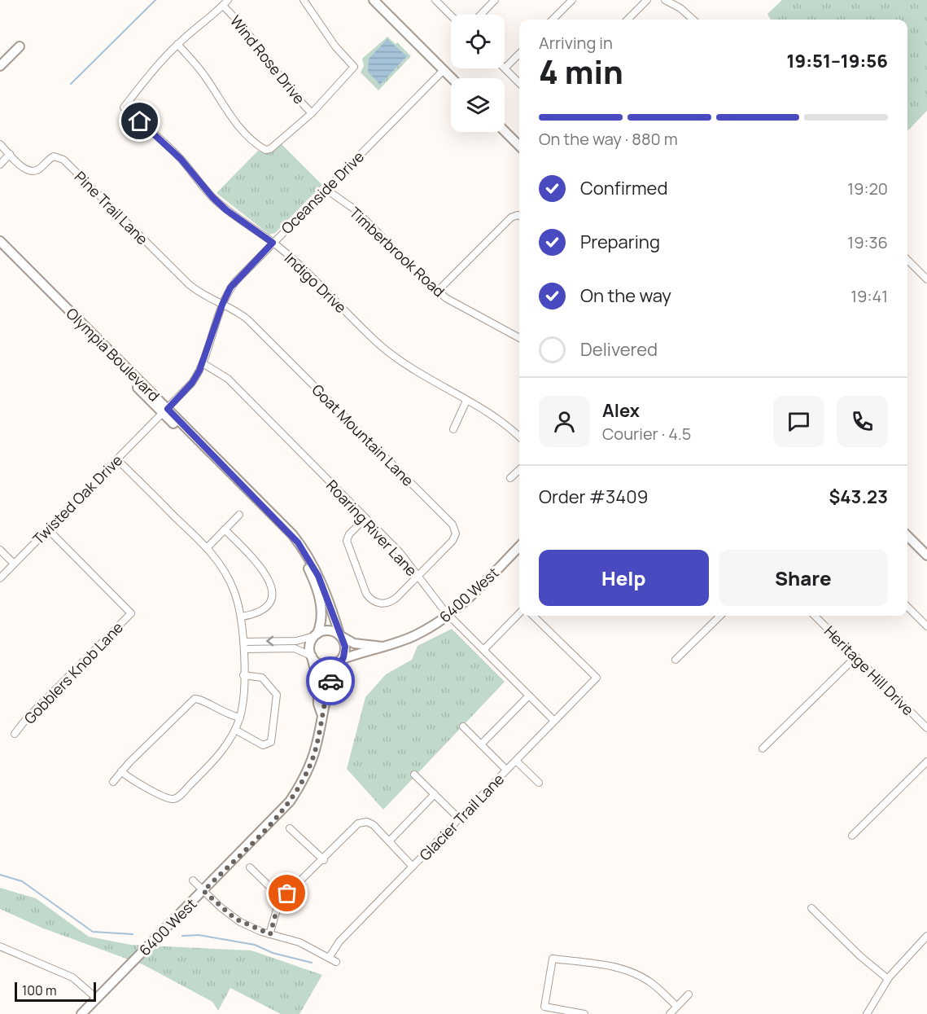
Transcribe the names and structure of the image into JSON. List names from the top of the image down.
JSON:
{
  "streets": {
    "street": [
      "Wind Rose Drive",
      "Oceanside Drive",
      "Pine Trail Lane",
      "Timberbrook Road",
      "Indigo Drive",
      "Olympia Boulevard",
      "Goat Mountain Lane",
      "Twisted Oak Drive",
      "Roaring River Lane",
      "6400 West",
      "Heritage Hill Drive",
      "Gobblers Knob Lane",
      "Glacier Trail Lane"
    ]
  },
  "crossings": [
    ["Oceanside Drive", "Pine Trail Lane"],
    ["Oceanside Drive", "Timberbrook Road"],
    ["Oceanside Drive", "Indigo Drive"],
    ["Oceanside Drive", "Olympia Boulevard"],
    ["Oceanside Drive", "Goat Mountain Lane"],
    ["Oceanside Drive", "Twisted Oak Drive"],
    ["Oceanside Drive", "Roaring River Lane"],
    ["Pine Trail Lane", "Goat Mountain Lane"],
    ["Olympia Boulevard", "6400 West"],
    ["Goat Mountain Lane", "Roaring River Lane"],
    ["Twisted Oak Drive", "Gobblers Knob Lane"],
    ["Roaring River Lane", "6400 West"],
    ["Roaring River Lane", "Glacier Trail Lane"]
  ],
  "scale_bar": "100 m",
  "page": {
    "heading": ["4 min", "Arriving in", "19:51–19:56"],
    "panel": [
      "Alex",
      "Courier · 4.5",
      "Order #3409",
      "$43.23"
    ],
    "bar": "On the way · 880 m",
    "list": [
      ["Confirmed", "19:20"],
      ["Preparing", "19:36"],
      ["On the way", "19:41"],
      "Delivered"
    ],
    "buttons": ["Help", "Share"],
    "scale": "100 m"
  }
}
